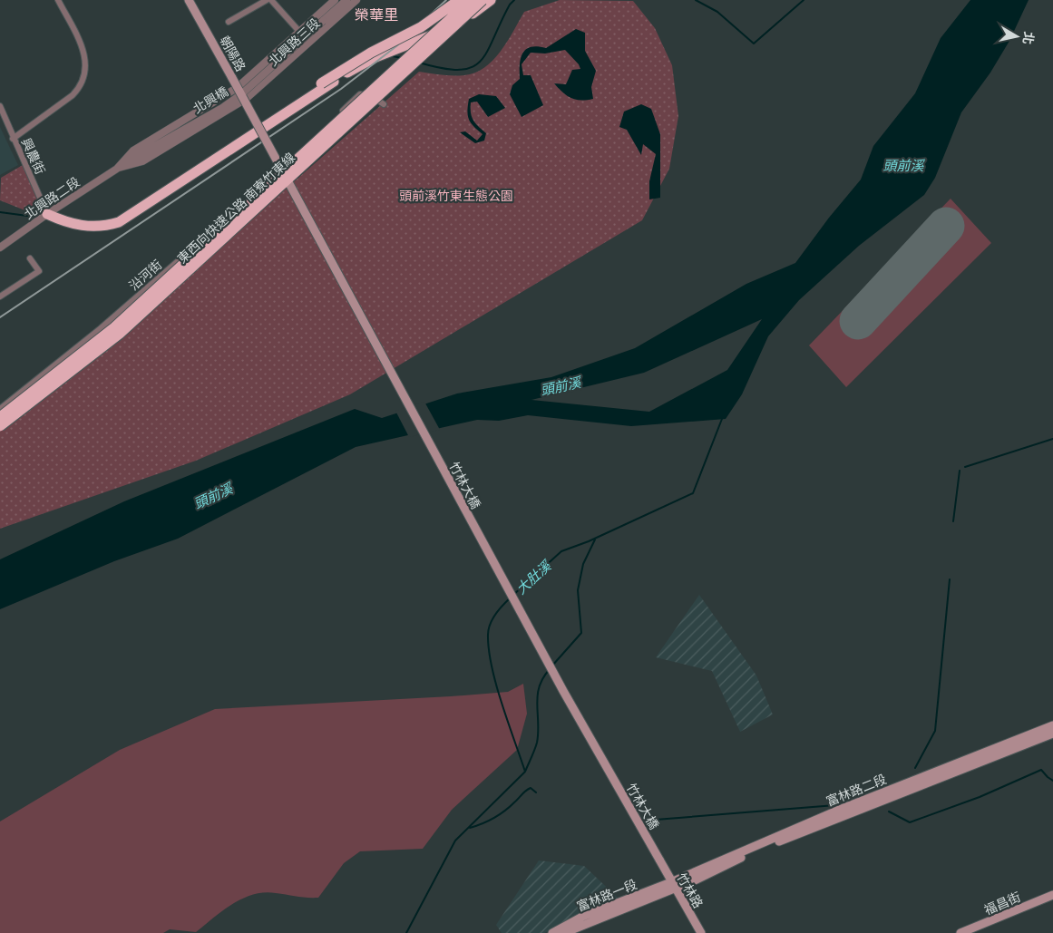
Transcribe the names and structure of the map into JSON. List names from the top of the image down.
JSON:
{
  "streets": {
    "highway": ["東西向快速公路 南寮竹東線"],
    "main road": [
      "朝陽路",
      "竹林大橋",
      "富林路二段",
      "竹林路",
      "富林路一段",
      "福昌街"
    ],
    "street": [
      "北興路三段",
      "北興橋",
      "興農街",
      "北興路二段",
      "沿河街"
    ]
  },
  "crossings": [
    ["北興路三段", "朝陽路"],
    ["北興路三段", "北興橋"],
    ["北興路三段", "北興路二段"],
    ["朝陽路", "北興橋"],
    ["朝陽路", "北興路二段"],
    ["朝陽路", "竹林大橋"],
    ["北興橋", "北興路二段"],
    ["興農街", "北興路二段"],
    ["竹林大橋", "竹林路"],
    ["富林路二段", "竹林路"],
    ["富林路二段", "富林路一段"],
    ["竹林路", "富林路一段"]
  ],
  "districts": ["榮華里"],
  "water": ["頭前溪", "大肚溪"],
  "parks": ["頭前溪竹東生態公園"],
  "north": "right"
}
